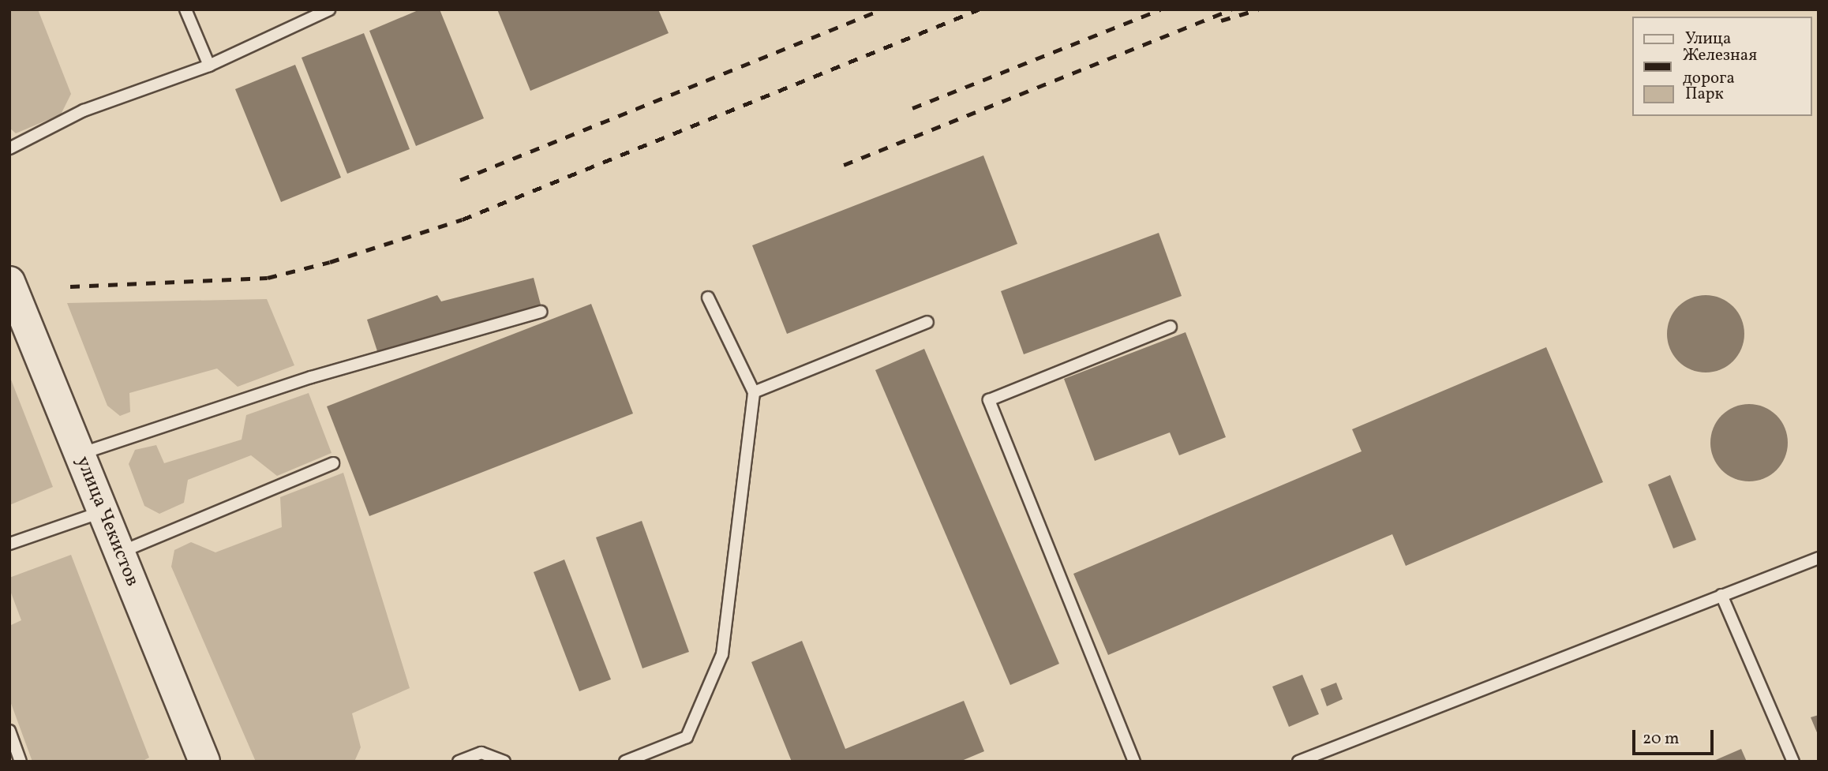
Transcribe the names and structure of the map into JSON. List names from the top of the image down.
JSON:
{
  "streets": {
    "main road": ["улица Чекистов"]
  },
  "legend": ["Улица", "Железная дорога", "Парк"],
  "scale_bar": "20 m"
}
